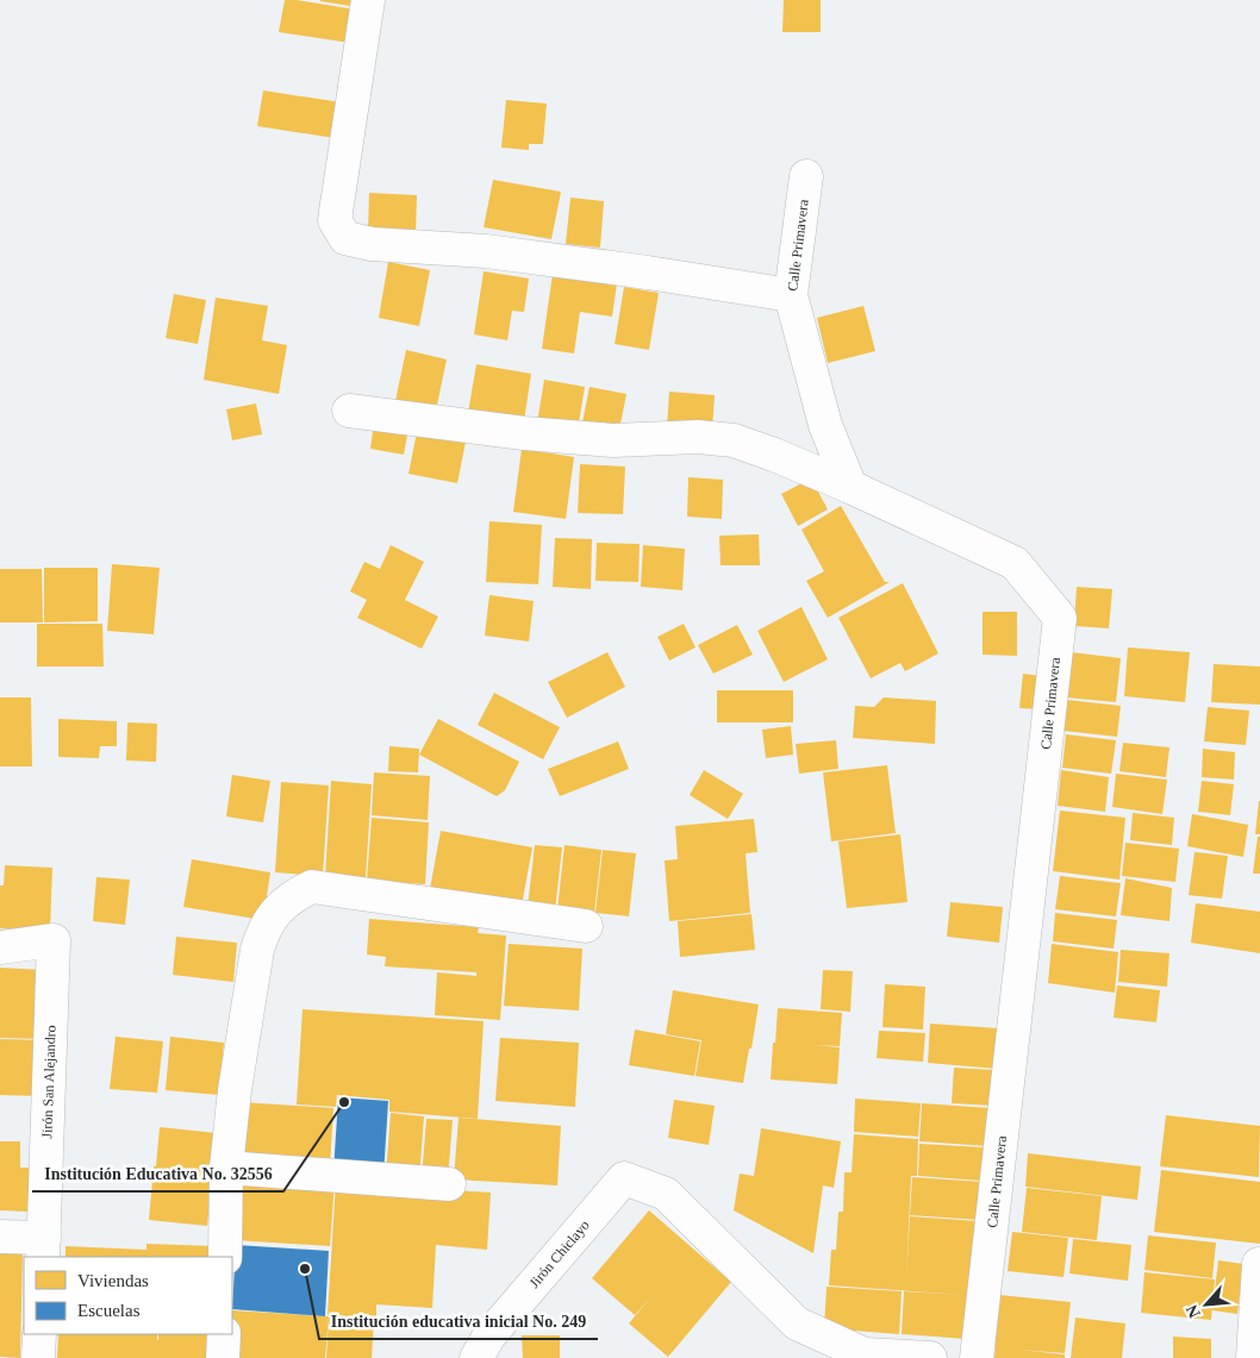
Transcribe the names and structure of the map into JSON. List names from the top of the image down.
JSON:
{
  "streets": {
    "street": ["Calle Primavera", "Jirón San Alejandro", "Jirón Chiclayo"]
  },
  "places": ["Institución Educativa No. 32556", "Institución educativa inicial No. 249"],
  "legend": ["Viviendas", "Escuelas"],
  "north": "bottom left"
}
